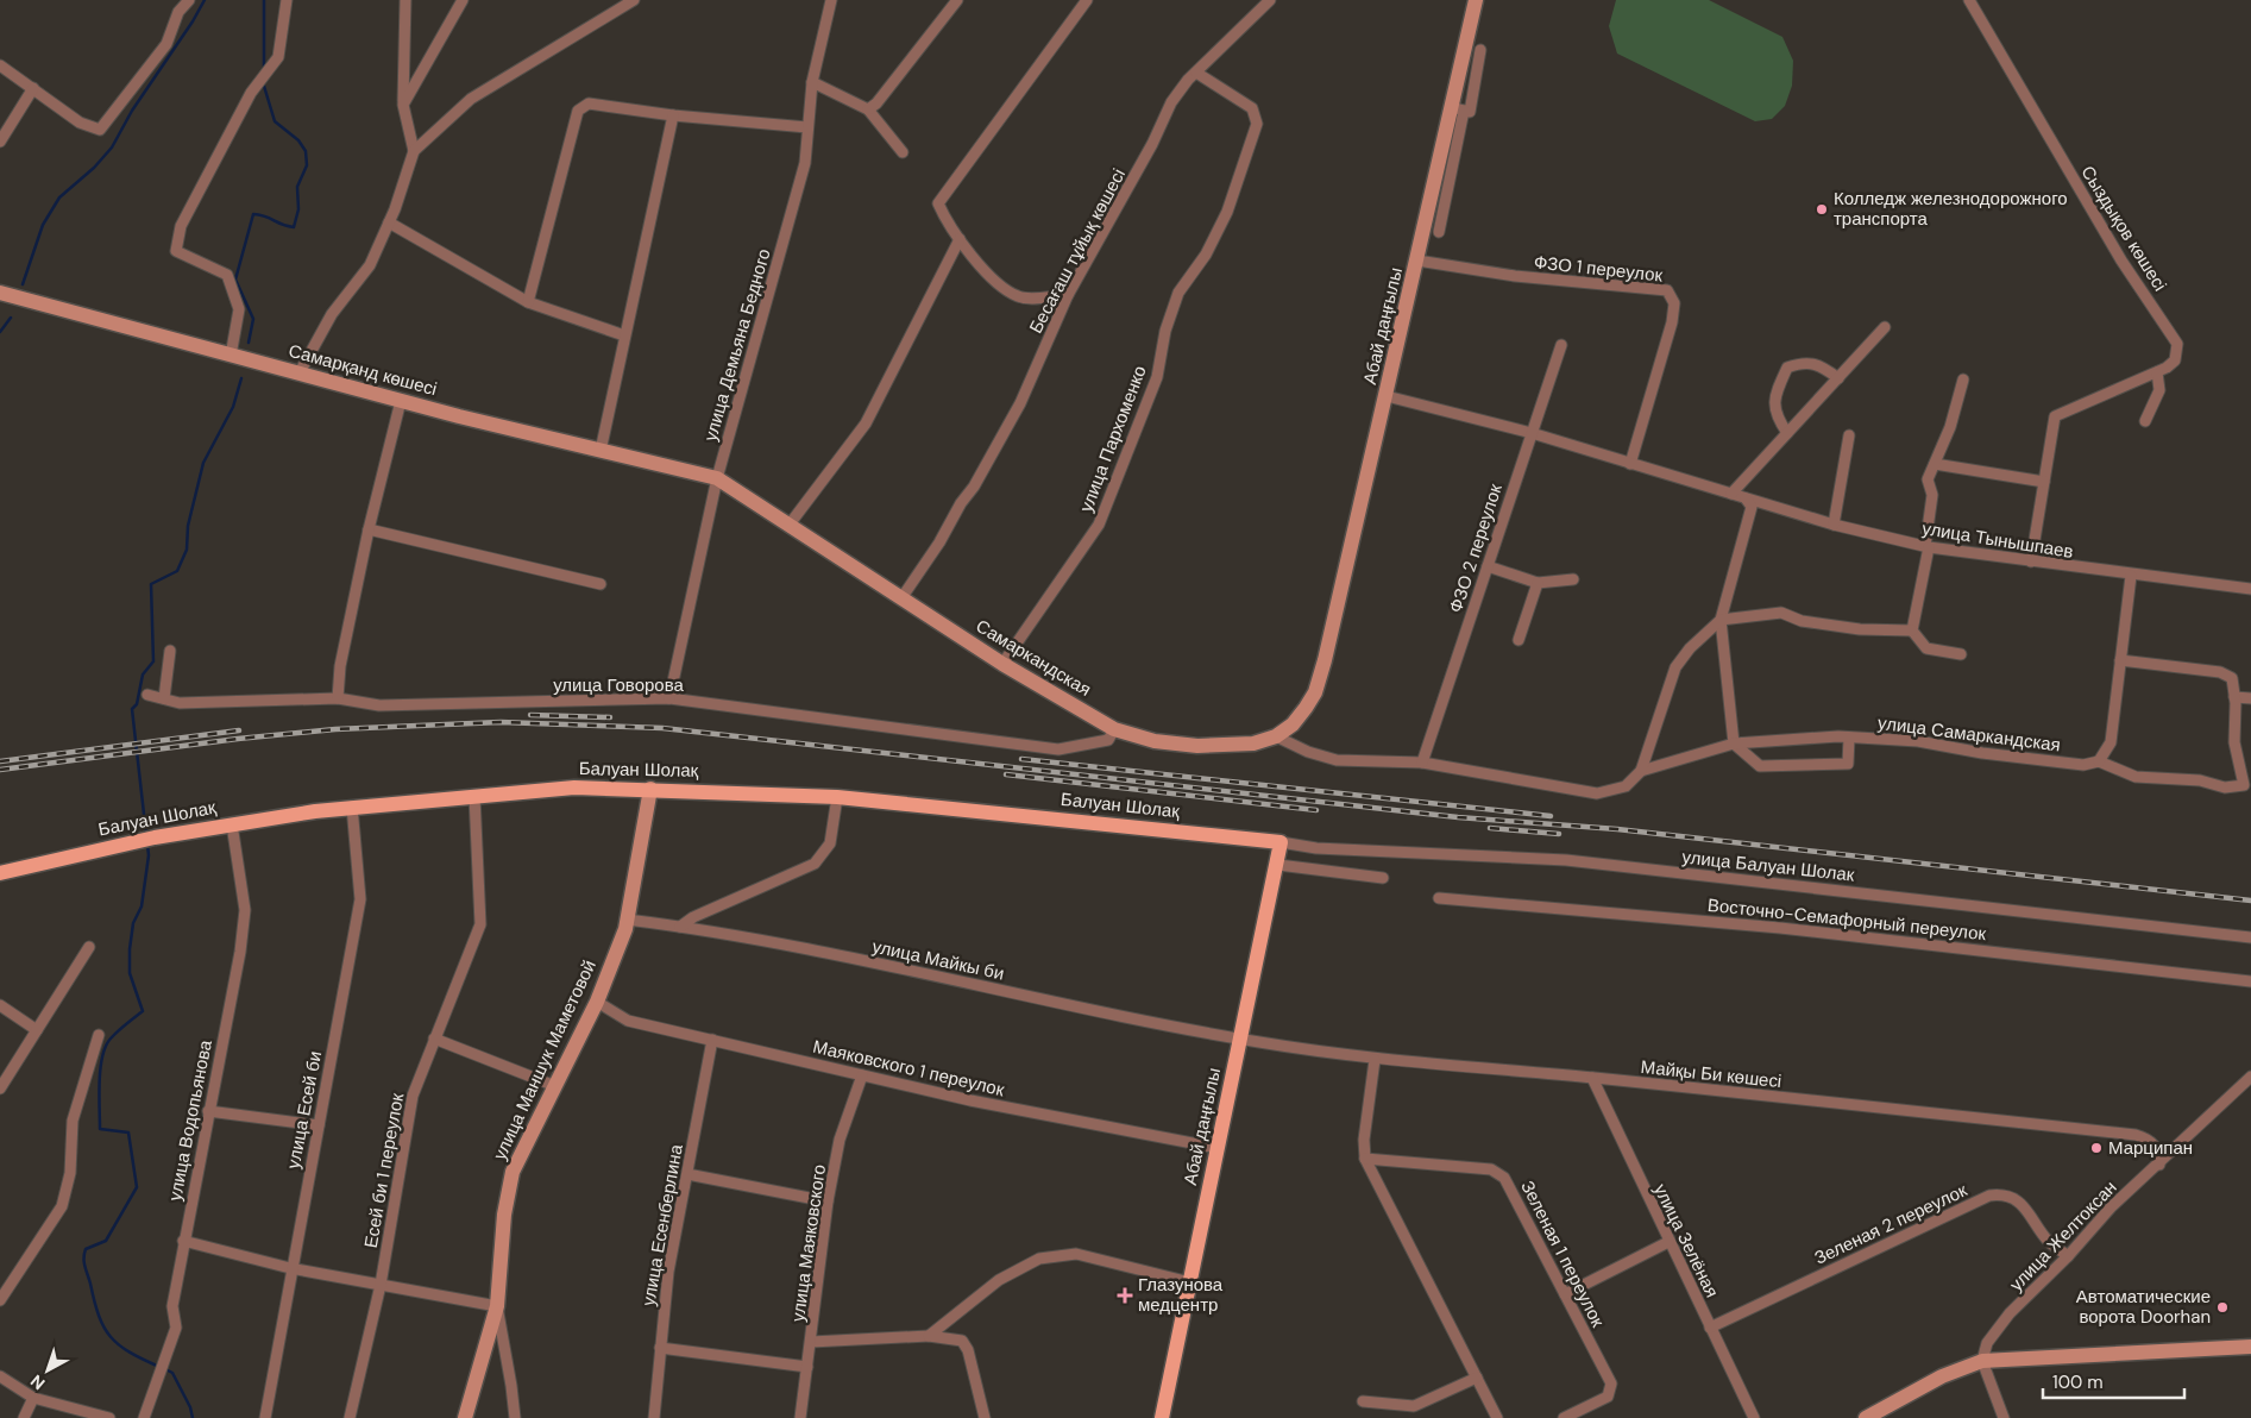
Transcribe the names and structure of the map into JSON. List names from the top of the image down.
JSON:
{
  "streets": {
    "main road": ["Абай даңғылы", "Балуан Шолақ"],
    "street": [
      "Сыздықов көшесі",
      "Бесағаш тұйық көшесі",
      "ФЗО 1 переулок",
      "улица Демьяна Бедного",
      "Самарқанд көшесі",
      "улица Пархоменко",
      "улица Тынышпаев",
      "ФЗО 2 переулок",
      "Самаркандская",
      "улица Говорова",
      "улица Самаркандская",
      "улица Балуан Шолак",
      "Восточно-Семафорный переулок",
      "улица Майкы би",
      "улица Маншук Маметовой",
      "Маяковского 1 переулок",
      "Майқы Би көшесі",
      "улица Есей би",
      "улица Водопьянова",
      "Есей би 1 переулок",
      "Зеленая 2 переулок",
      "улица Есенберлина",
      "улица Желтоксан",
      "улица Зелёная",
      "улица Маяковского",
      "Зеленая 1 переулок"
    ]
  },
  "crossings": [
    ["Бесағаш тұйық көшесі", "улица Пархоменко"],
    ["Бесағаш тұйық көшесі", "Самаркандская"],
    ["ФЗО 1 переулок", "Абай даңғылы"],
    ["Абай даңғылы", "Самаркандская"],
    ["Абай даңғылы", "улица Самаркандская"],
    ["Абай даңғылы", "Балуан Шолақ"],
    ["Абай даңғылы", "улица Балуан Шолак"],
    ["Абай даңғылы", "улица Майкы би"],
    ["Абай даңғылы", "Маяковского 1 переулок"],
    ["Абай даңғылы", "Майқы Би көшесі"],
    ["улица Демьяна Бедного", "Самарқанд көшесі"],
    ["улица Демьяна Бедного", "Самаркандская"],
    ["улица Демьяна Бедного", "улица Говорова"],
    ["Самарқанд көшесі", "Самаркандская"],
    ["улица Пархоменко", "Самаркандская"],
    ["ФЗО 2 переулок", "улица Самаркандская"],
    ["Самаркандская", "улица Говорова"],
    ["Самаркандская", "улица Самаркандская"],
    ["Балуан Шолақ", "улица Балуан Шолак"],
    ["Балуан Шолақ", "улица Маншук Маметовой"],
    ["Балуан Шолақ", "улица Есей би"],
    ["Балуан Шолақ", "улица Водопьянова"],
    ["Балуан Шолақ", "Есей би 1 переулок"],
    ["улица Майкы би", "улица Маншук Маметовой"],
    ["улица Майкы би", "Майқы Би көшесі"],
    ["улица Маншук Маметовой", "Маяковского 1 переулок"],
    ["Маяковского 1 переулок", "улица Есенберлина"],
    ["Маяковского 1 переулок", "улица Маяковского"],
    ["Майқы Би көшесі", "улица Желтоксан"],
    ["Майқы Би көшесі", "улица Зелёная"],
    ["Зеленая 2 переулок", "улица Желтоксан"],
    ["Зеленая 2 переулок", "улица Зелёная"]
  ],
  "places": {
    "other": ["Колледж железнодорожного транспорта", "Марципан", "Автоматические ворота Doorhan"],
    "health": ["Глазунова медцентр"]
  },
  "scale_bar": "100 m",
  "north": "bottom left"
}
